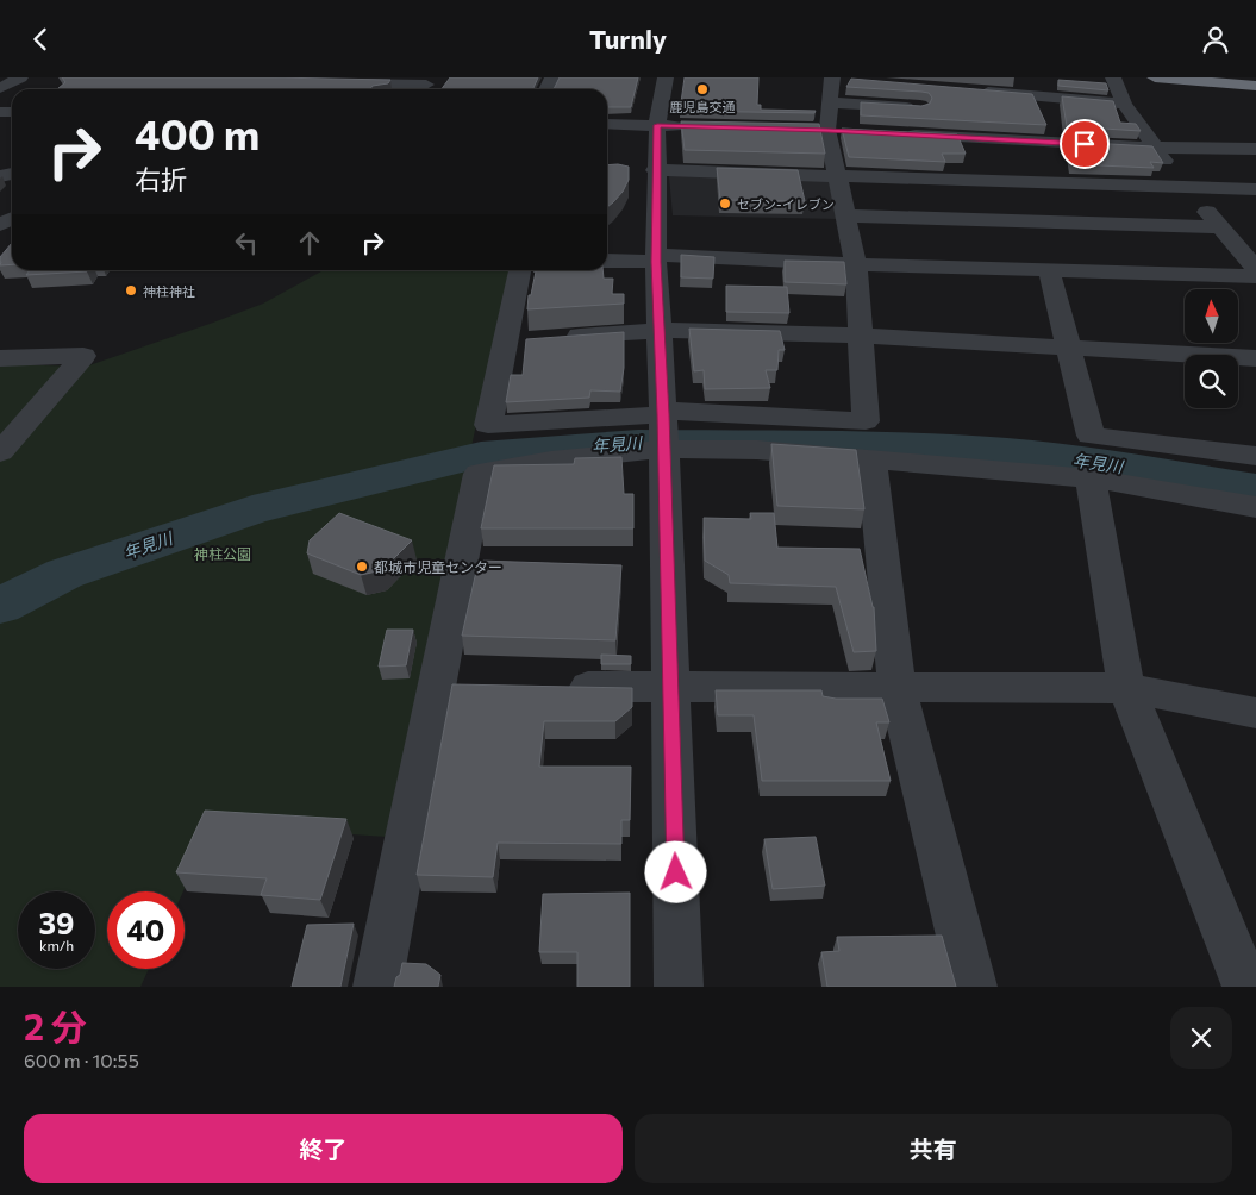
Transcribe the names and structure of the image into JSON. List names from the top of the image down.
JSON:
{
  "water": ["年見川"],
  "parks": ["神柱公園"],
  "places": [
    "鹿児島交通",
    "セブン-イレブン",
    "神柱神社",
    "都城市児童センター"
  ],
  "north": "top",
  "page": {
    "header": "Turnly",
    "turn": ["400 m", "右折"],
    "speed": "39 km/h",
    "limit": "40",
    "heading": ["2 分", "600 m · 10:55"],
    "buttons": ["終了", "共有"]
  }
}
